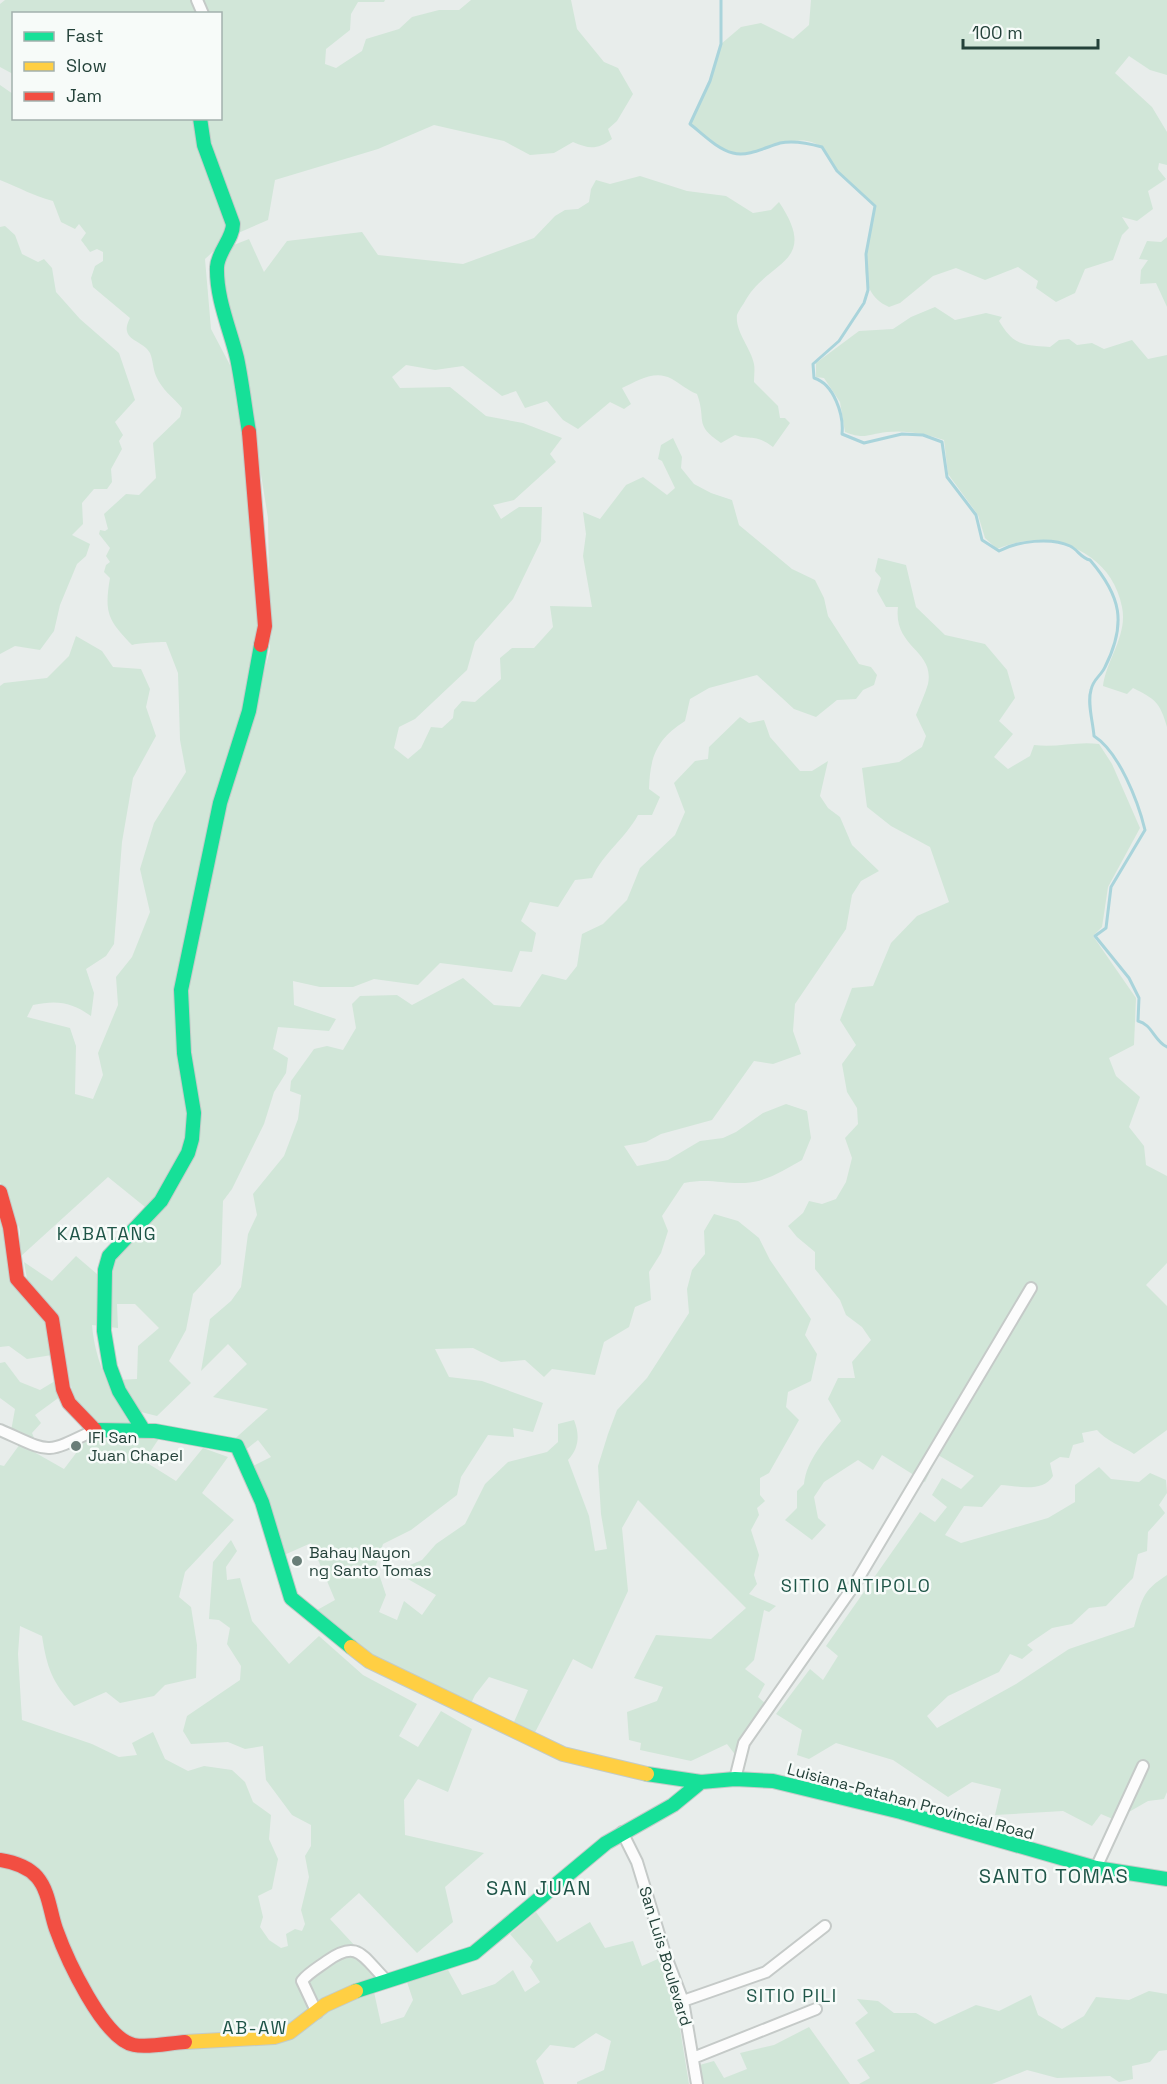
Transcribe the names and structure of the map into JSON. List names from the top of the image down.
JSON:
{
  "streets": {
    "street": ["Luisiana-Patahan Provincial Road", "San Luis Boulevard"]
  },
  "districts": [
    "KABATANG",
    "SITIO ANTIPOLO",
    "SANTO TOMAS",
    "SAN JUAN",
    "SITIO PILI",
    "AB-AW"
  ],
  "places": ["IFI San Juan Chapel", "Bahay Nayon ng Santo Tomas"],
  "legend": ["Fast", "Slow", "Jam"],
  "scale_bar": "100 m"
}
